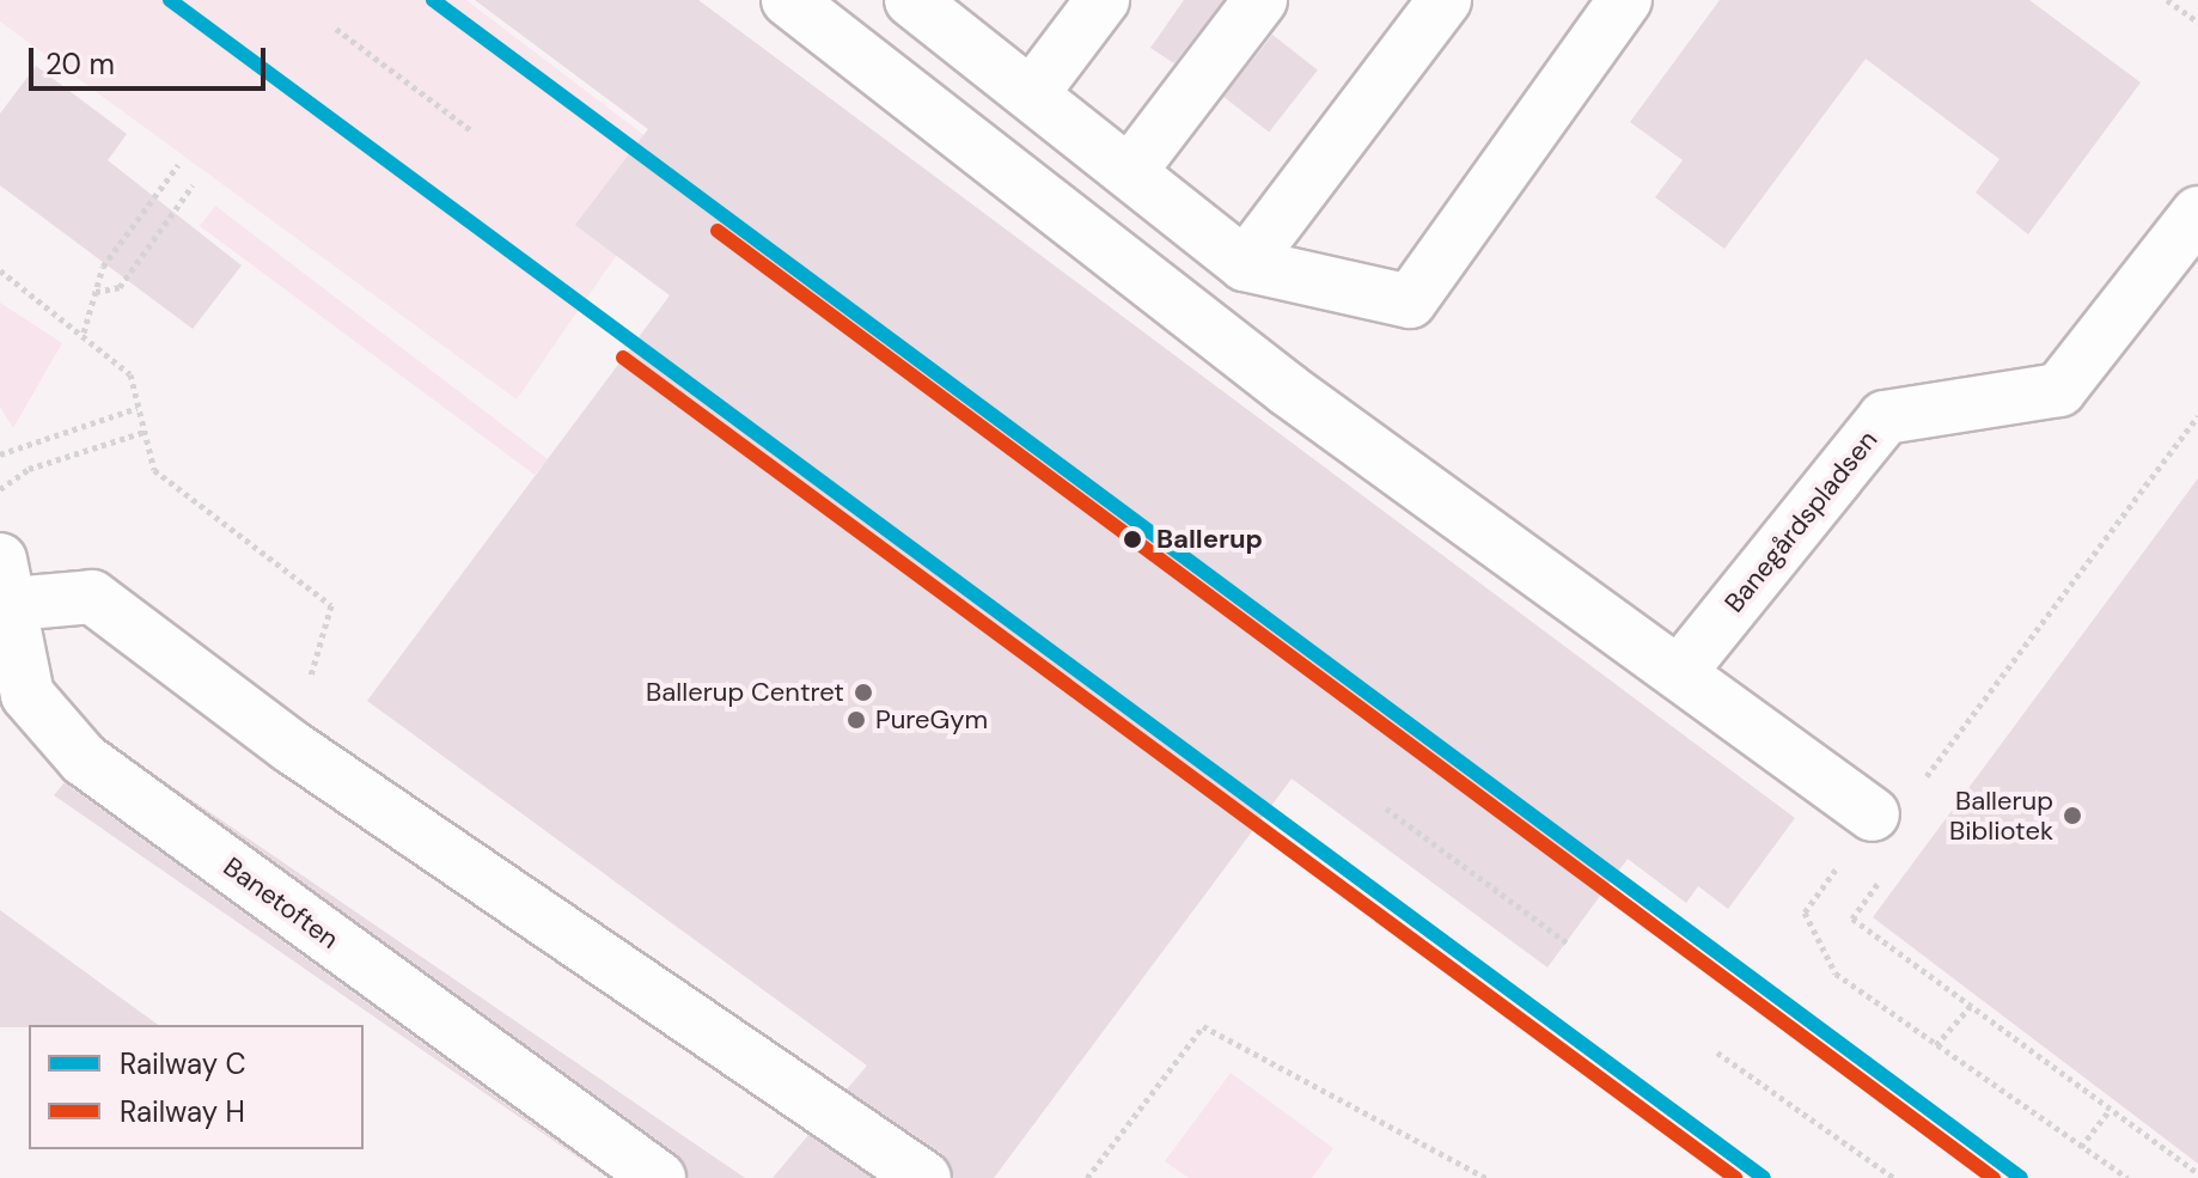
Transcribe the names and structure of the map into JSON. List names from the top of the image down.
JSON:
{
  "streets": {
    "street": ["Banegårdspladsen", "Banetoften"]
  },
  "places": [
    "Ballerup",
    "Ballerup Centret",
    "PureGym",
    "Ballerup Bibliotek"
  ],
  "lines": ["rail line C", "rail line H"],
  "legend": ["Railway C", "Railway H"],
  "scale_bar": "20 m"
}
